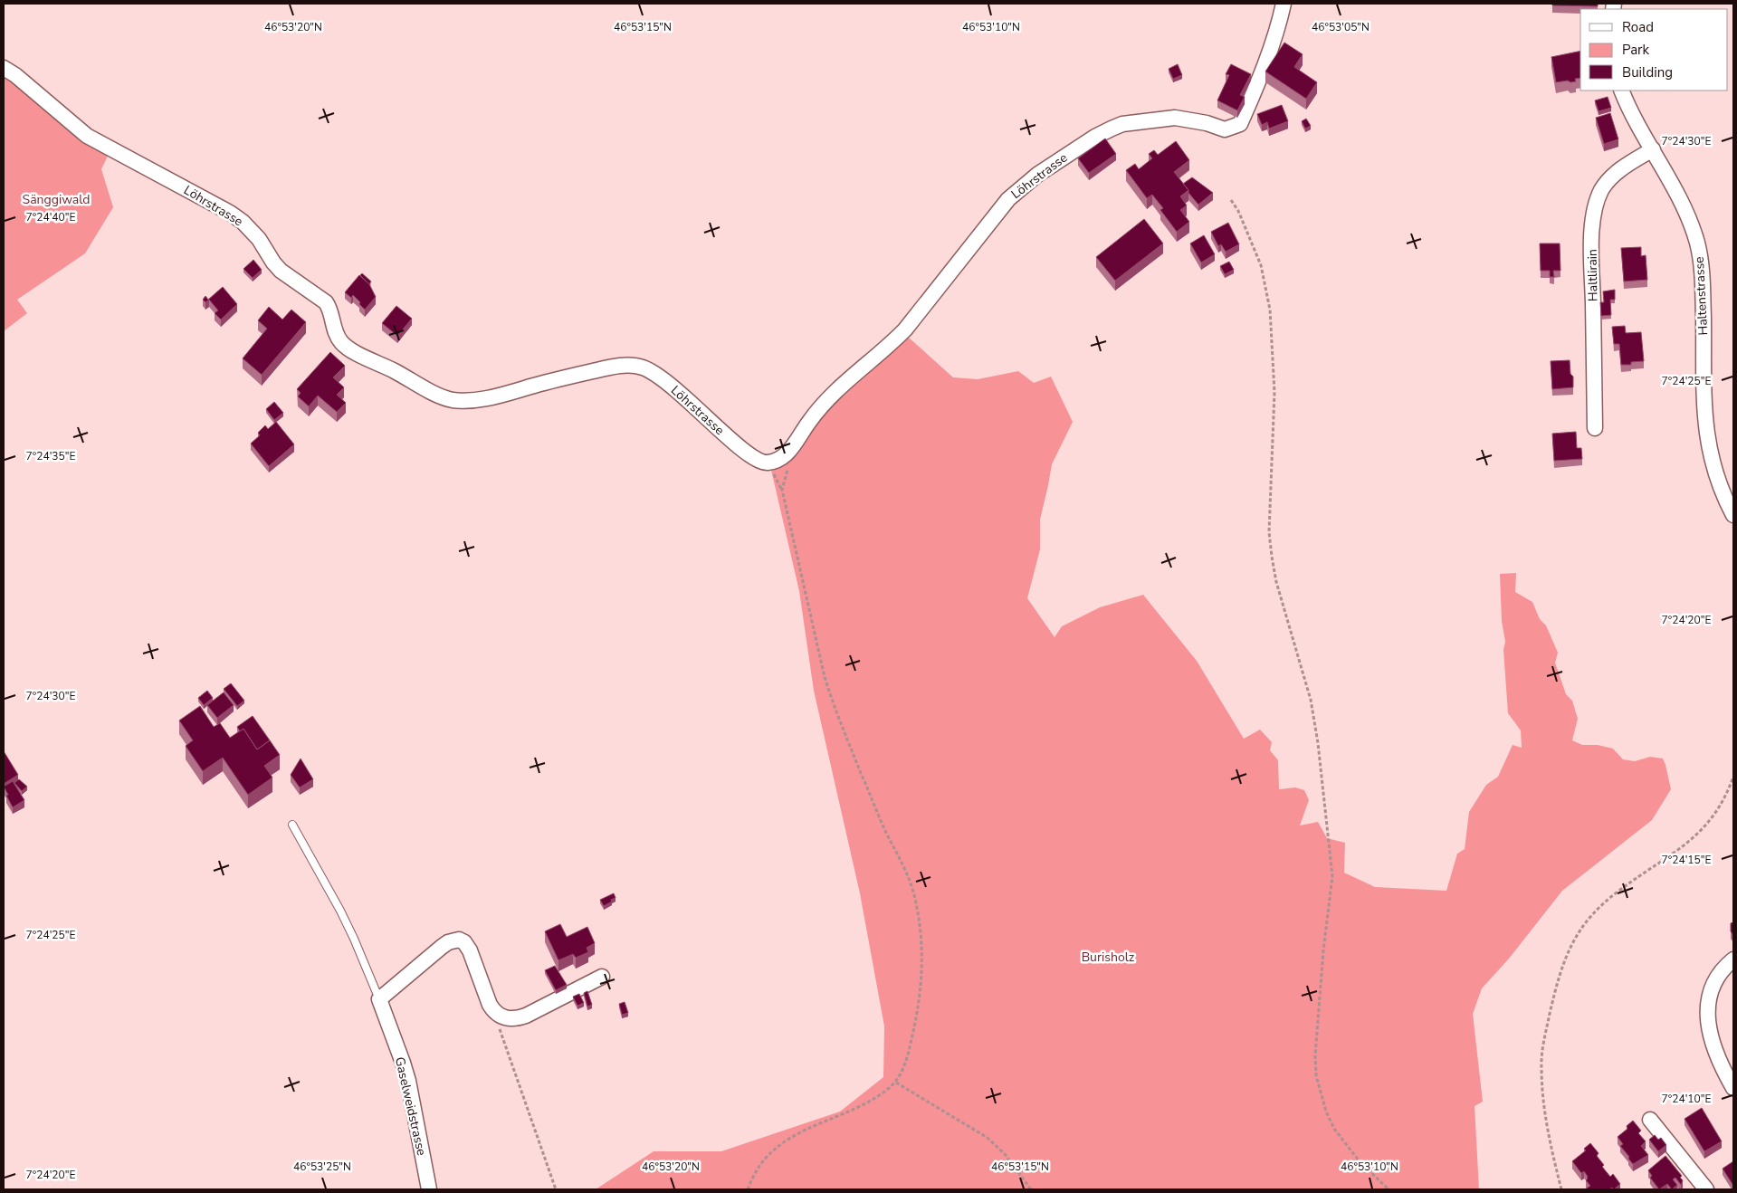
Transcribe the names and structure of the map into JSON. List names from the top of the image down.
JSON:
{
  "streets": {
    "street": [
      "Löhrstrasse",
      "Haltlirain",
      "Haltenstrasse",
      "Gaselweidstrasse"
    ]
  },
  "crossings": [
    ["Haltlirain", "Haltenstrasse"]
  ],
  "parks": ["Sänggiwald", "Burisholz"],
  "legend": ["Road", "Park", "Building"],
  "coordinates": [
    "46°53'20\"N",
    "46°53'15\"N",
    "46°53'10\"N",
    "46°53'05\"N",
    "7°24'30\"E",
    "7°24'40\"E",
    "7°24'25\"E",
    "7°24'35\"E",
    "7°24'20\"E",
    "7°24'15\"E",
    "7°24'10\"E",
    "46°53'25\"N"
  ]
}
